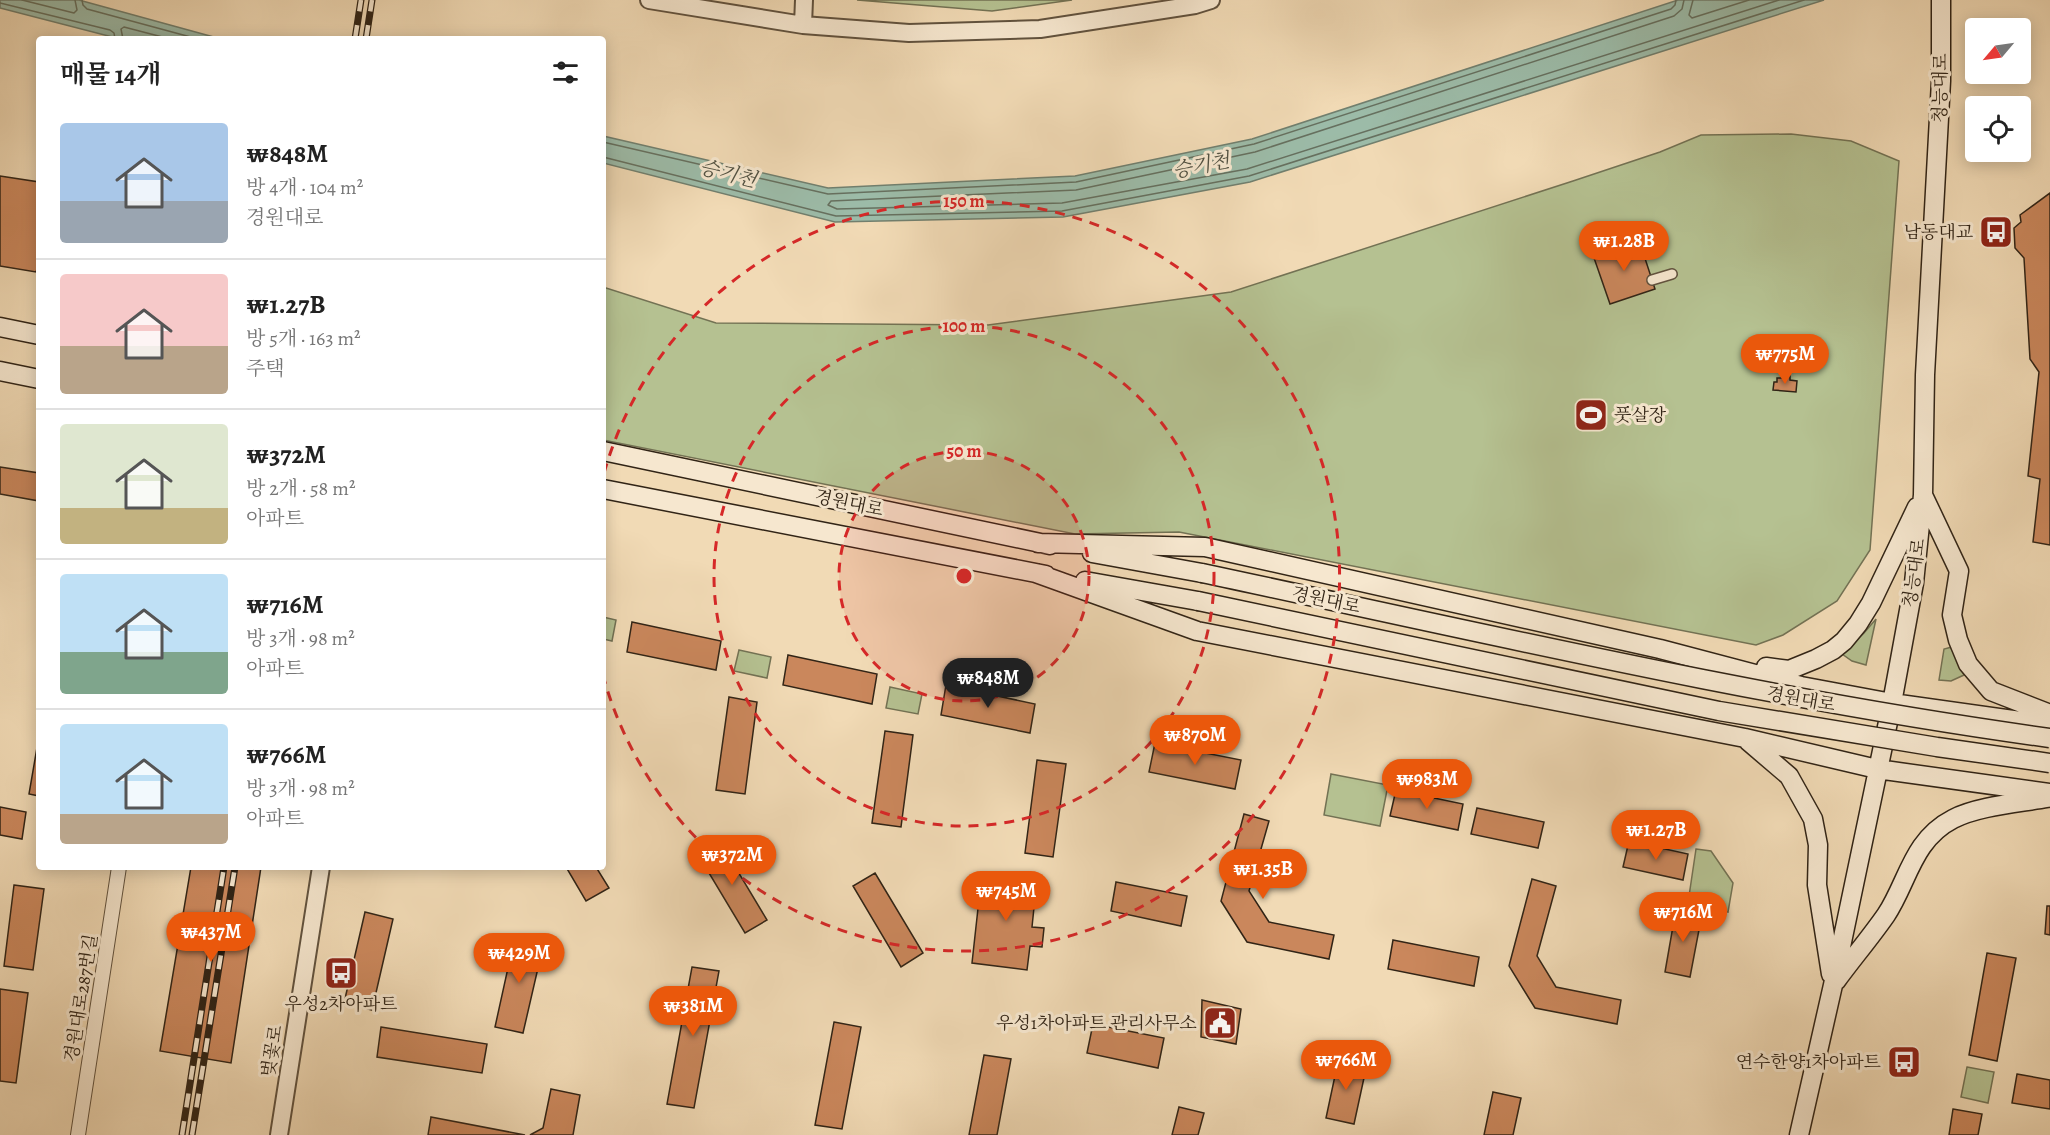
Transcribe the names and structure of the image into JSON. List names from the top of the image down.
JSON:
{
  "streets": {
    "main road": ["청능대로", "경원대로"],
    "street": ["경원대로287번길", "벚꽃로"]
  },
  "water": ["승기천"],
  "places": {
    "bus stop": ["남동대교", "우성2차아파트", "연수한양1차아파트"],
    "sports": ["풋살장"],
    "public building": ["우성1차아파트 관리사무소"]
  },
  "north": "bottom left",
  "page": {
    "heading": "매물 14개",
    "list": [
      {
        "name": "₩848M",
        "note": "방 4개 · 104 m² · 경원대로"
      },
      {
        "name": "₩1.27B",
        "note": "방 5개 · 163 m² · 주택"
      },
      {
        "name": "₩372M",
        "note": "방 2개 · 58 m² · 아파트"
      },
      {
        "name": "₩716M",
        "note": "방 3개 · 98 m² · 아파트"
      },
      {
        "name": "₩766M",
        "note": "방 3개 · 98 m² · 아파트"
      }
    ],
    "price": [
      "₩1.28B",
      "₩775M",
      "₩848M",
      "₩870M",
      "₩983M",
      "₩1.27B",
      "₩372M",
      "₩1.35B",
      "₩745M",
      "₩716M",
      "₩437M",
      "₩429M",
      "₩381M",
      "₩766M"
    ]
  },
  "rings": ["150 m", "100 m", "50 m"]
}
